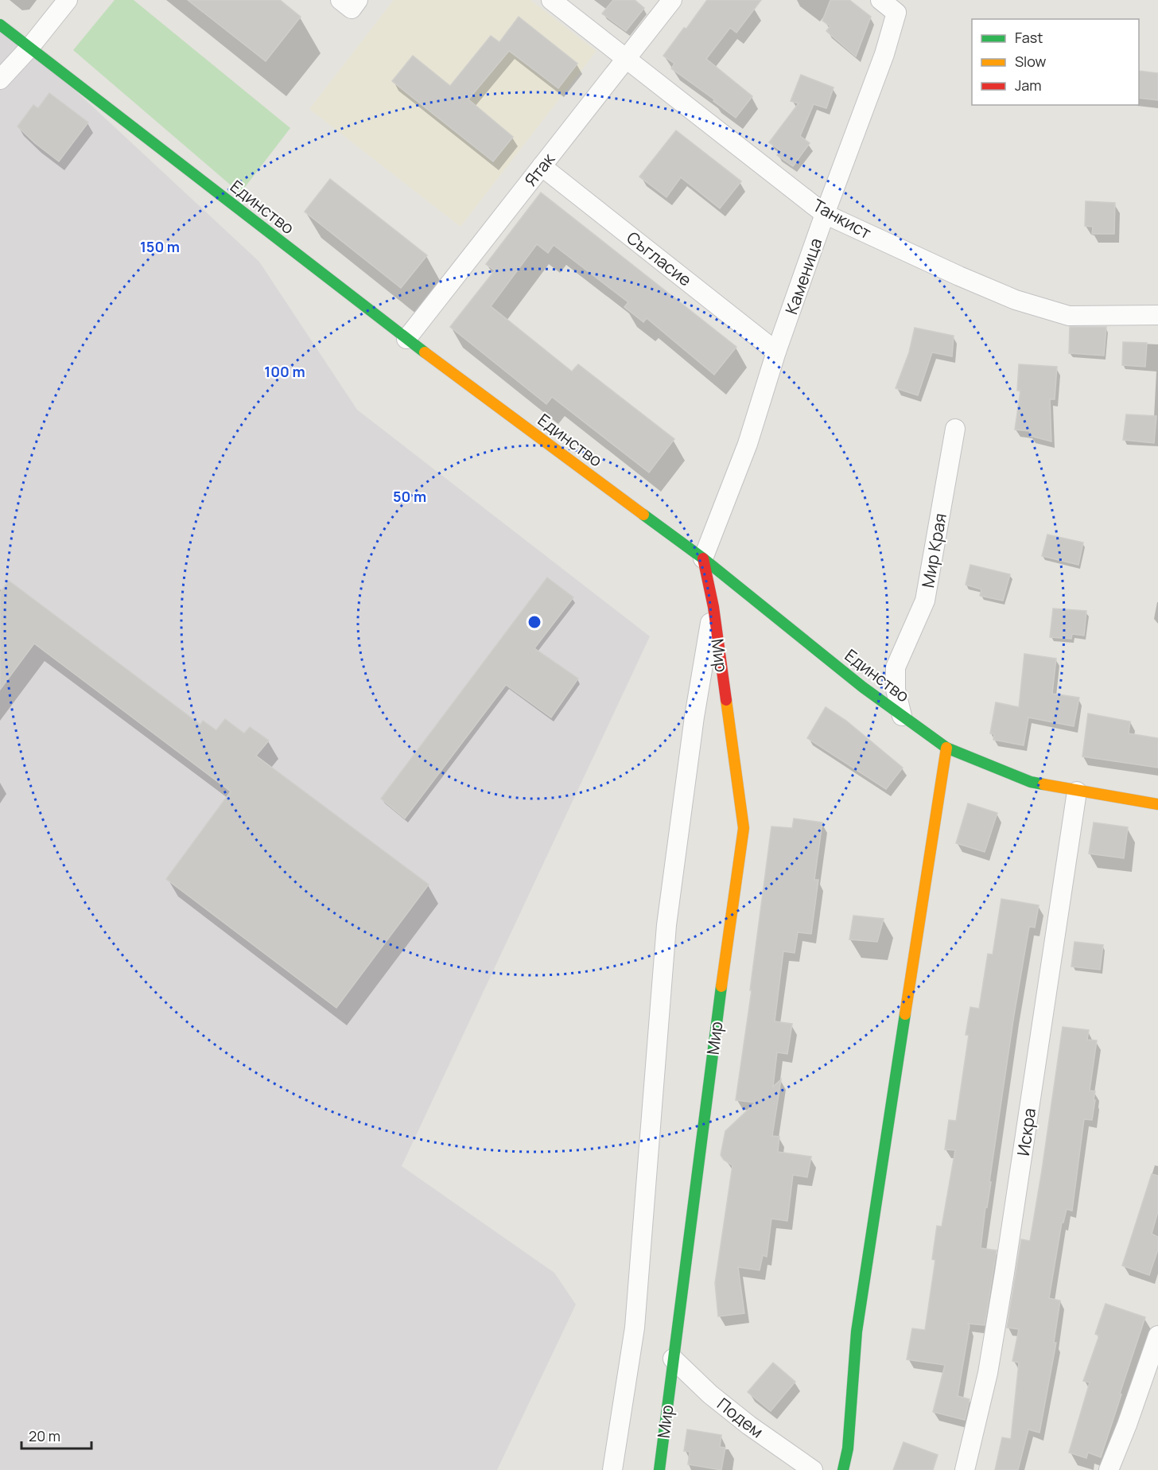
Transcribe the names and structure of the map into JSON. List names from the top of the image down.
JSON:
{
  "streets": {
    "street": [
      "Ятак",
      "Единство",
      "Танкист",
      "Съгласие",
      "Каменица",
      "Мир Края",
      "Мир",
      "Искра",
      "Подем"
    ]
  },
  "crossings": [
    ["Ятак", "Единство"],
    ["Ятак", "Танкист"],
    ["Ятак", "Съгласие"],
    ["Единство", "Каменица"],
    ["Единство", "Мир Края"],
    ["Единство", "Мир"],
    ["Единство", "Искра"],
    ["Танкист", "Каменица"],
    ["Съгласие", "Каменица"],
    ["Каменица", "Мир"],
    ["Мир", "Подем"]
  ],
  "legend": ["Fast", "Slow", "Jam"],
  "scale_bar": "20 m",
  "rings": ["150 m", "100 m", "50 m"]
}
